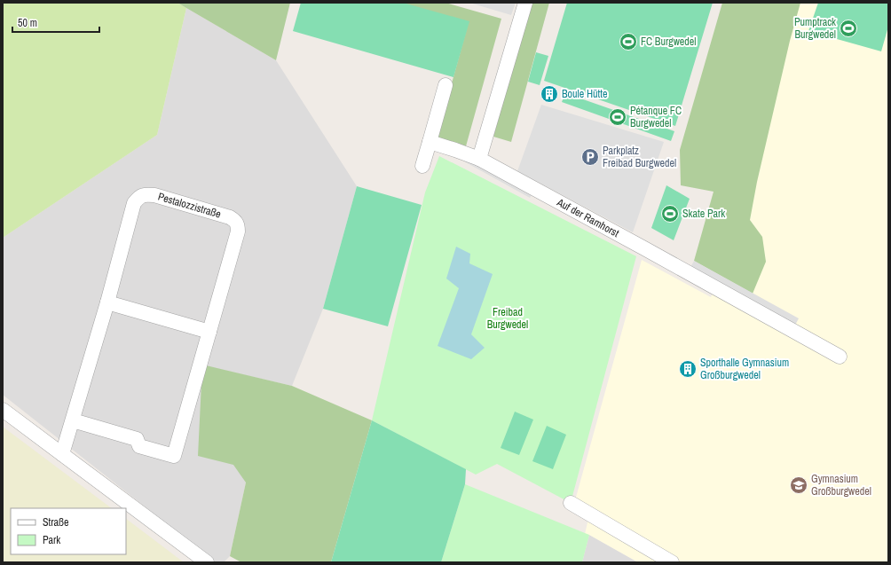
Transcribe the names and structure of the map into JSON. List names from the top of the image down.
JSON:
{
  "streets": {
    "street": ["Pestalozzistraße", "Auf der Ramhorst"]
  },
  "parks": ["Freibad Burgwedel"],
  "places": {
    "sports": [
      "Pumptrack Burgwedel",
      "FC Burgwedel",
      "Pétanque FC Burgwedel",
      "Skate Park"
    ],
    "building": ["Boule Hütte", "Sporthalle Gymnasium Großburgwedel"],
    "parking": ["Parkplatz Freibad Burgwedel"],
    "school or university": ["Gymnasium Großburgwedel"]
  },
  "legend": ["Straße", "Park"],
  "scale_bar": "50 m"
}
